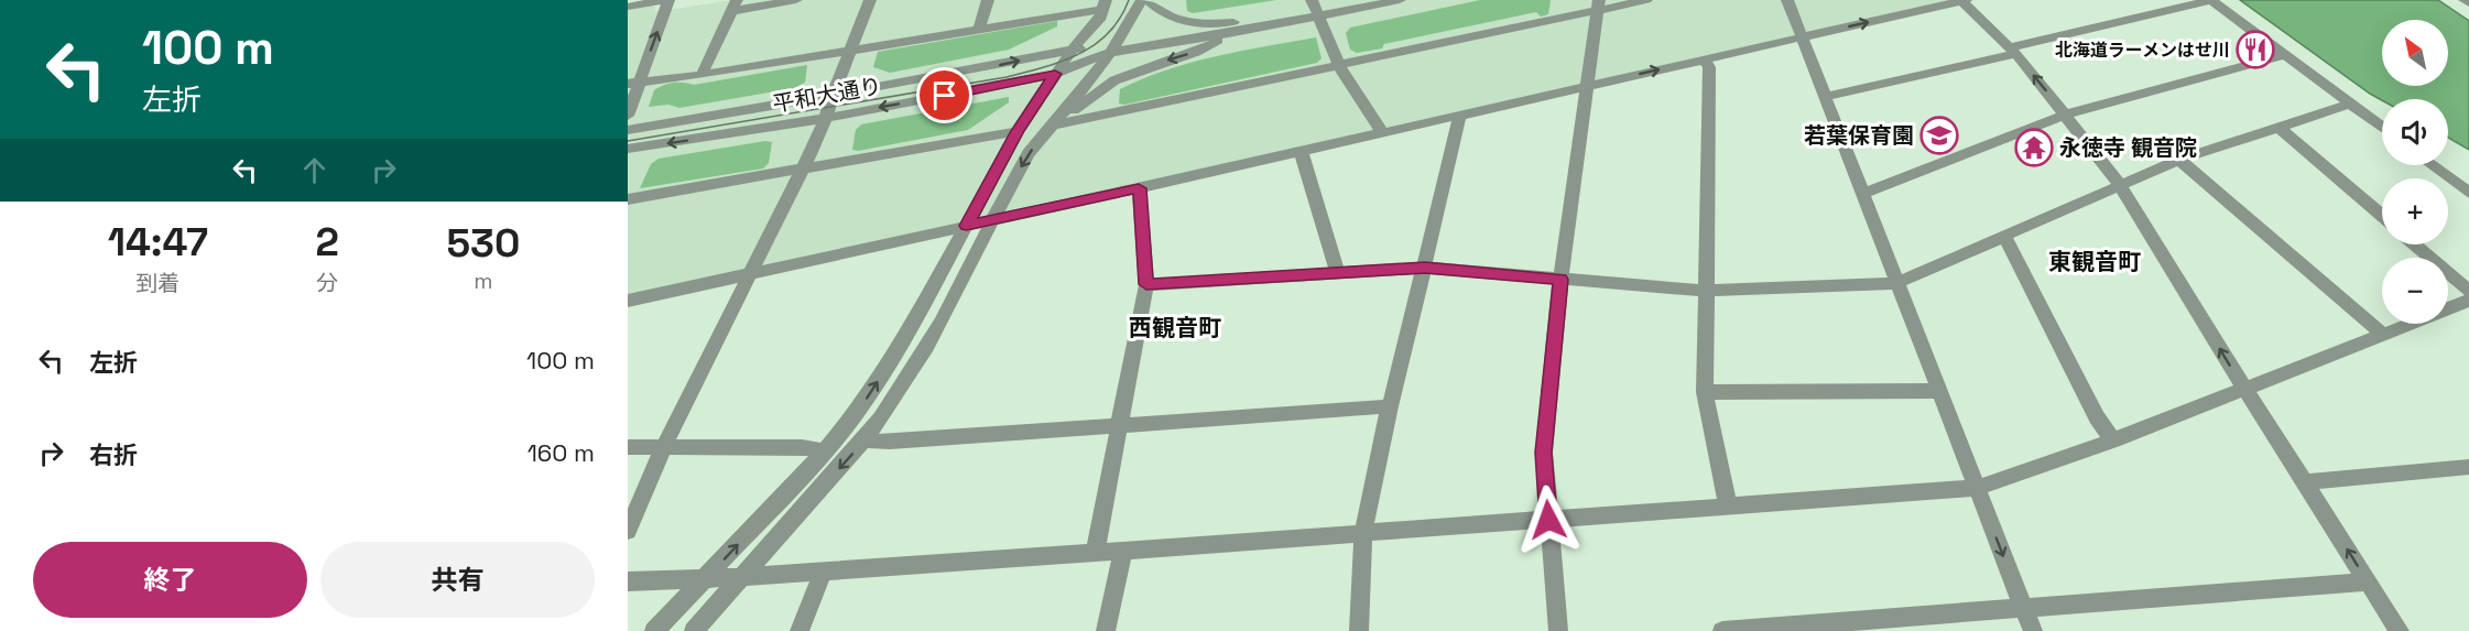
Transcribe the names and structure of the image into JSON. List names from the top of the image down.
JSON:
{
  "streets": {
    "street": ["平和大通り"]
  },
  "districts": ["東観音町", "西観音町"],
  "places": {
    "restaurant": ["北海道ラーメンはせ川"],
    "school or university": ["若葉保育園"],
    "temple": ["永徳寺 観音院"]
  },
  "north": "top left",
  "page": {
    "turn": ["100 m", "左折"],
    "map_buttons": ["+", "−"],
    "eta": [
      "14:47",
      "到着",
      "2",
      "分",
      "530",
      "m"
    ],
    "list": [
      {
        "name": "左折",
        "value": "100 m"
      },
      {
        "name": "右折",
        "value": "160 m"
      }
    ],
    "buttons": ["終了", "共有"]
  }
}
